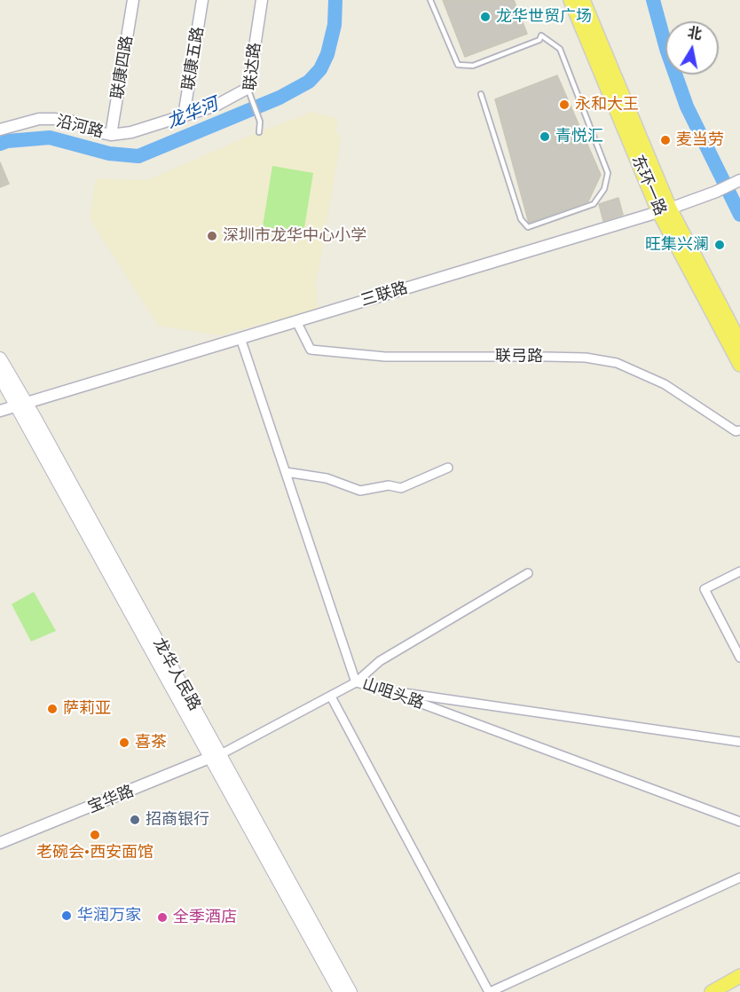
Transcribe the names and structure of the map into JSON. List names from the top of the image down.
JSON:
{
  "streets": {
    "main road": ["东环一路", "龙华人民路"],
    "street": [
      "联康五路",
      "联达路",
      "联康四路",
      "沿河路",
      "三联路",
      "联弓路",
      "山咀头路",
      "宝华路"
    ]
  },
  "crossings": [
    ["联康五路", "沿河路"],
    ["联达路", "沿河路"],
    ["联康四路", "沿河路"],
    ["东环一路", "三联路"],
    ["三联路", "联弓路"],
    ["三联路", "龙华人民路"],
    ["三联路", "山咀头路"],
    ["龙华人民路", "宝华路"]
  ],
  "water": ["龙华河"],
  "places": [
    "龙华世贸广场",
    "永和大王",
    "青悦汇",
    "麦当劳",
    "深圳市龙华中心小学",
    "旺集兴澜",
    "萨莉亚",
    "喜茶",
    "招商银行",
    "老碗会·西安面馆",
    "华润万家",
    "全季酒店"
  ],
  "north": "top"
}
